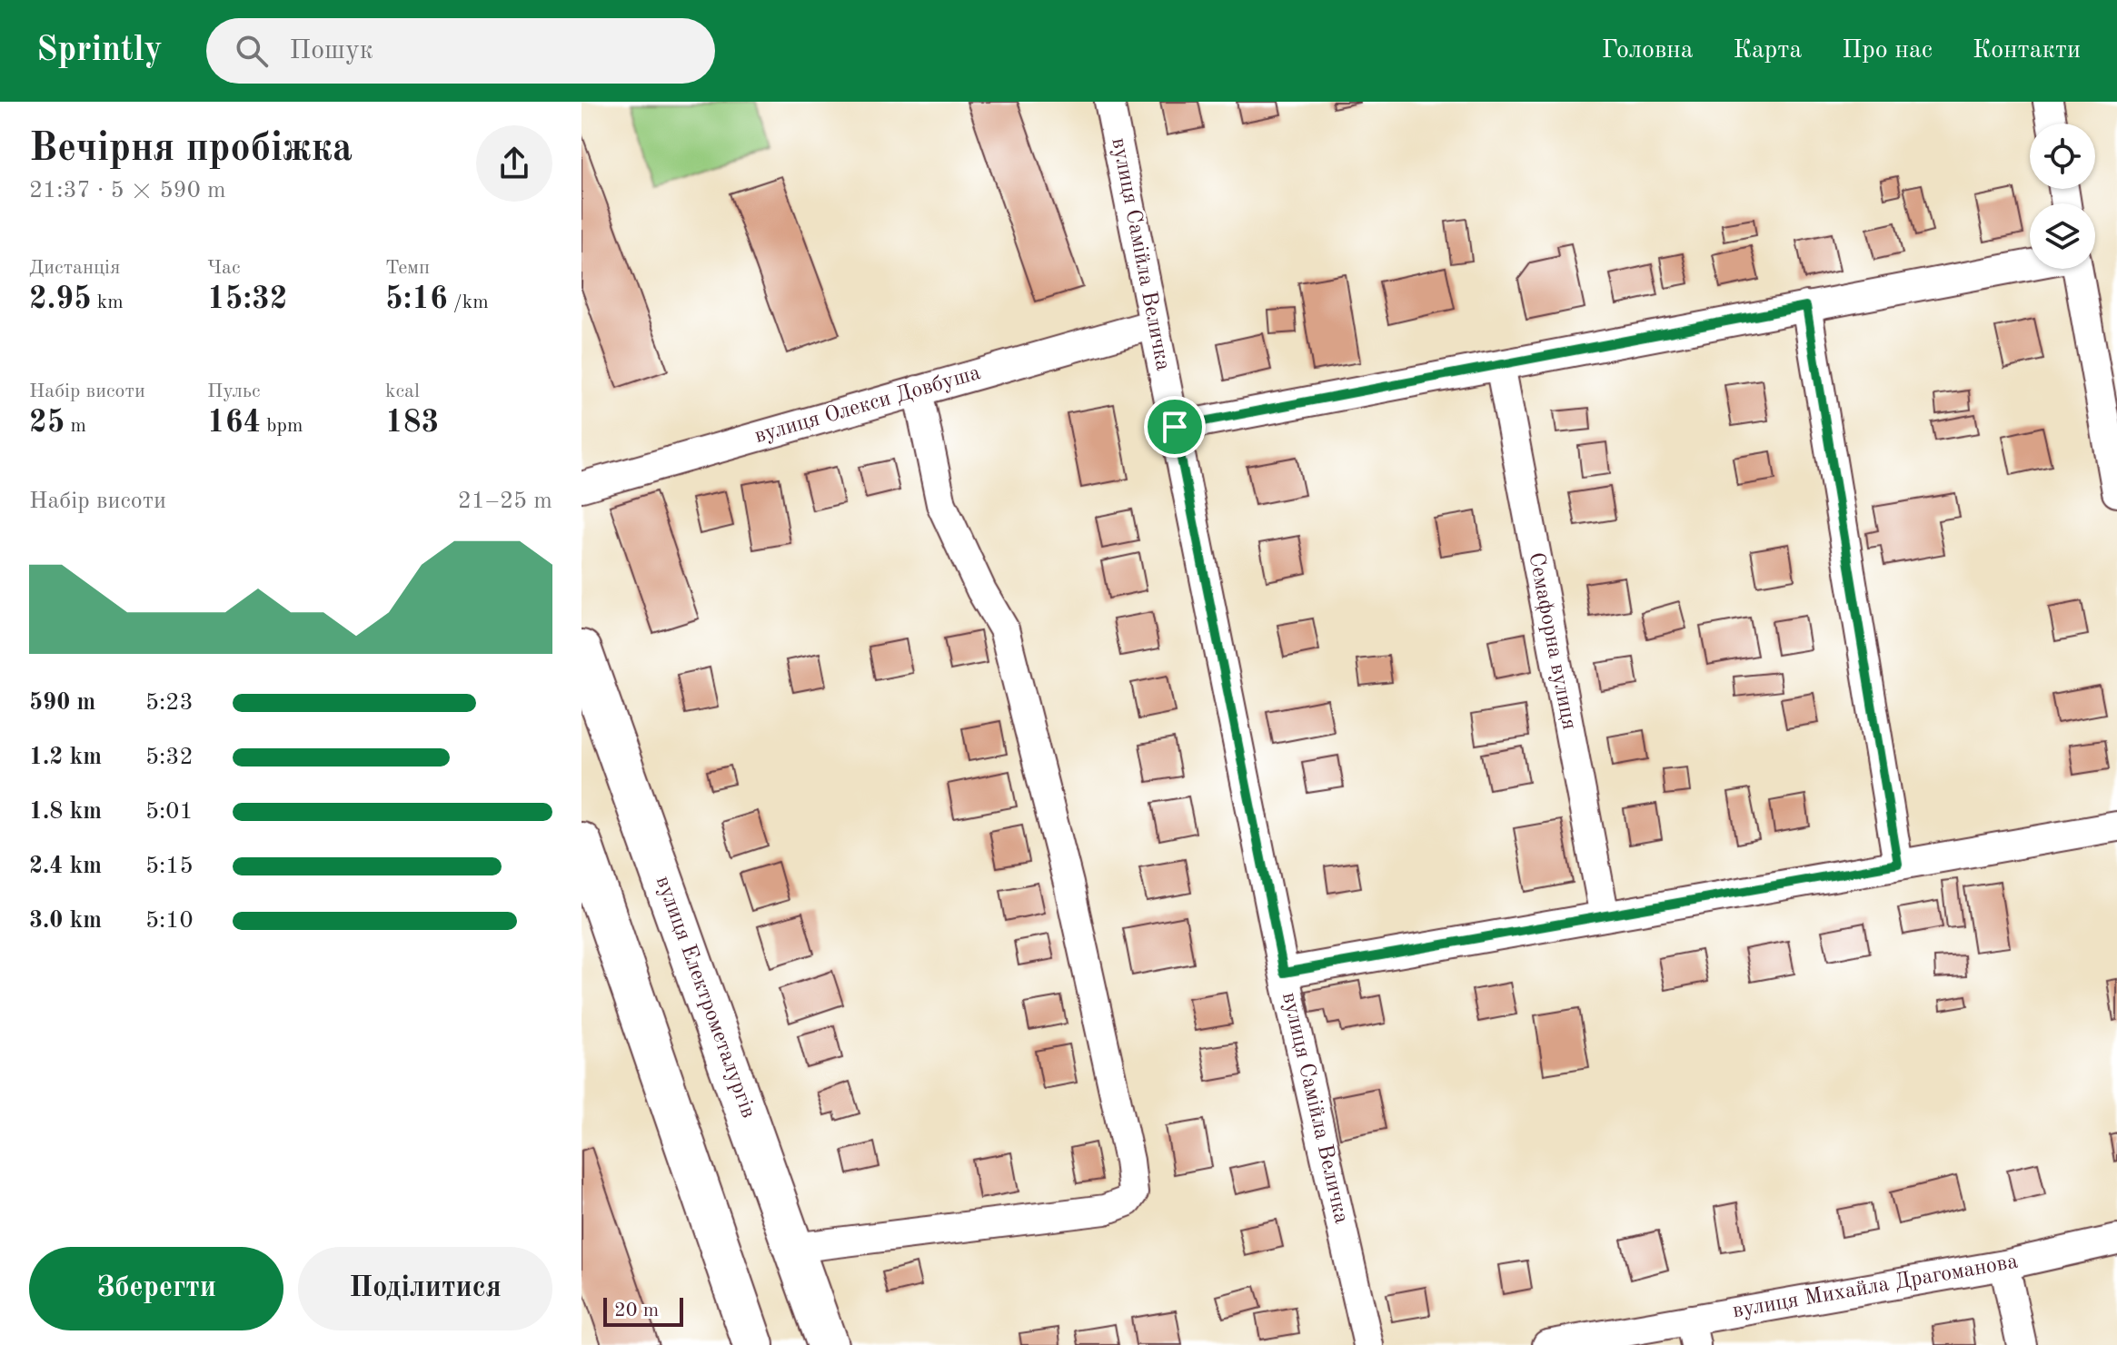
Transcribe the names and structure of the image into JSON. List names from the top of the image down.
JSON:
{
  "streets": {
    "main road": ["вулиця Електрометалургів"],
    "street": [
      "вулиця Самійла Величка",
      "вулиця Олекси Довбуша",
      "Семафорна вулиця",
      "вулиця Михайла Драгоманова"
    ]
  },
  "crossings": [
    ["вулиця Самійла Величка", "вулиця Олекси Довбуша"]
  ],
  "scale_bar": "20 m",
  "page": {
    "header": "Sprintly",
    "search": "Пошук",
    "nav": [
      "Головна",
      "Карта",
      "Про нас",
      "Контакти"
    ],
    "heading": ["Вечірня пробіжка", "21:37 · 5 × 590 m"],
    "stats": [
      ["Дистанція", "2.95 km"],
      ["Час", "15:32"],
      ["Темп", "5:16 /km"],
      ["Набір висоти", "25 m"],
      ["Пульс", "164 bpm"],
      ["kcal", "183"]
    ],
    "chart": ["Набір висоти", "21–25 m"],
    "list": [
      {
        "name": "590 m",
        "note": "5:23"
      },
      {
        "name": "1.2 km",
        "note": "5:32"
      },
      {
        "name": "1.8 km",
        "note": "5:01"
      },
      {
        "name": "2.4 km",
        "note": "5:15"
      },
      {
        "name": "3.0 km",
        "note": "5:10"
      }
    ],
    "buttons": ["Зберегти", "Поділитися"],
    "scale": "20 m"
  }
}
